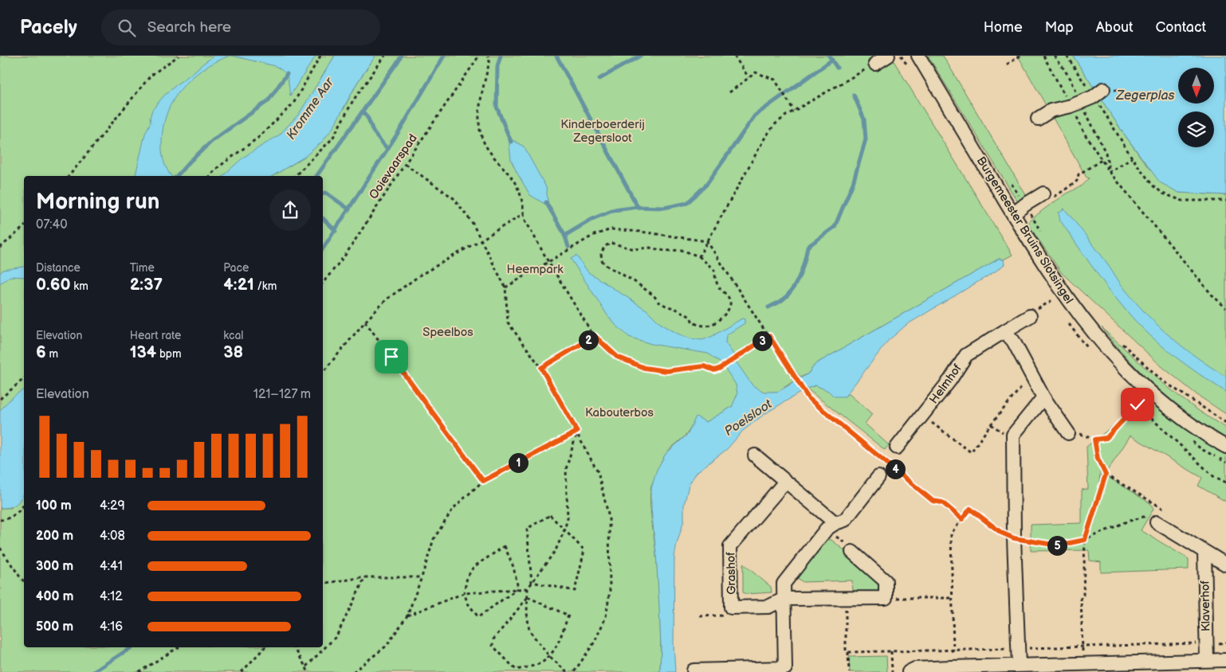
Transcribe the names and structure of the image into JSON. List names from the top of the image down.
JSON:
{
  "streets": {
    "street": [
      "Burgemeester Bruins Slotsingel",
      "Helmhof",
      "Grashof",
      "Klaverhof"
    ],
    "path": ["Ooievaarspad"]
  },
  "water": ["Zegerplas", "Kromme Aar", "Poelsloot"],
  "parks": [
    "Kinderboerderij Zegersloot",
    "Heempark",
    "Speelbos",
    "Kabouterbos"
  ],
  "north": "bottom",
  "page": {
    "header": "Pacely",
    "search": "Search here",
    "nav": [
      "Home",
      "Map",
      "About",
      "Contact"
    ],
    "heading": ["Morning run", "07:40"],
    "stats": [
      ["Distance", "0.60 km"],
      ["Time", "2:37"],
      ["Pace", "4:21 /km"],
      ["Elevation", "6 m"],
      ["Heart rate", "134 bpm"],
      ["kcal", "38"]
    ],
    "pins": [
      "2",
      "3",
      "1",
      "4",
      "5"
    ],
    "chart": ["Elevation", "121–127 m"],
    "list": [
      {
        "name": "100 m",
        "note": "4:29"
      },
      {
        "name": "200 m",
        "note": "4:08"
      },
      {
        "name": "300 m",
        "note": "4:41"
      },
      {
        "name": "400 m",
        "note": "4:12"
      },
      {
        "name": "500 m",
        "note": "4:16"
      }
    ]
  }
}
